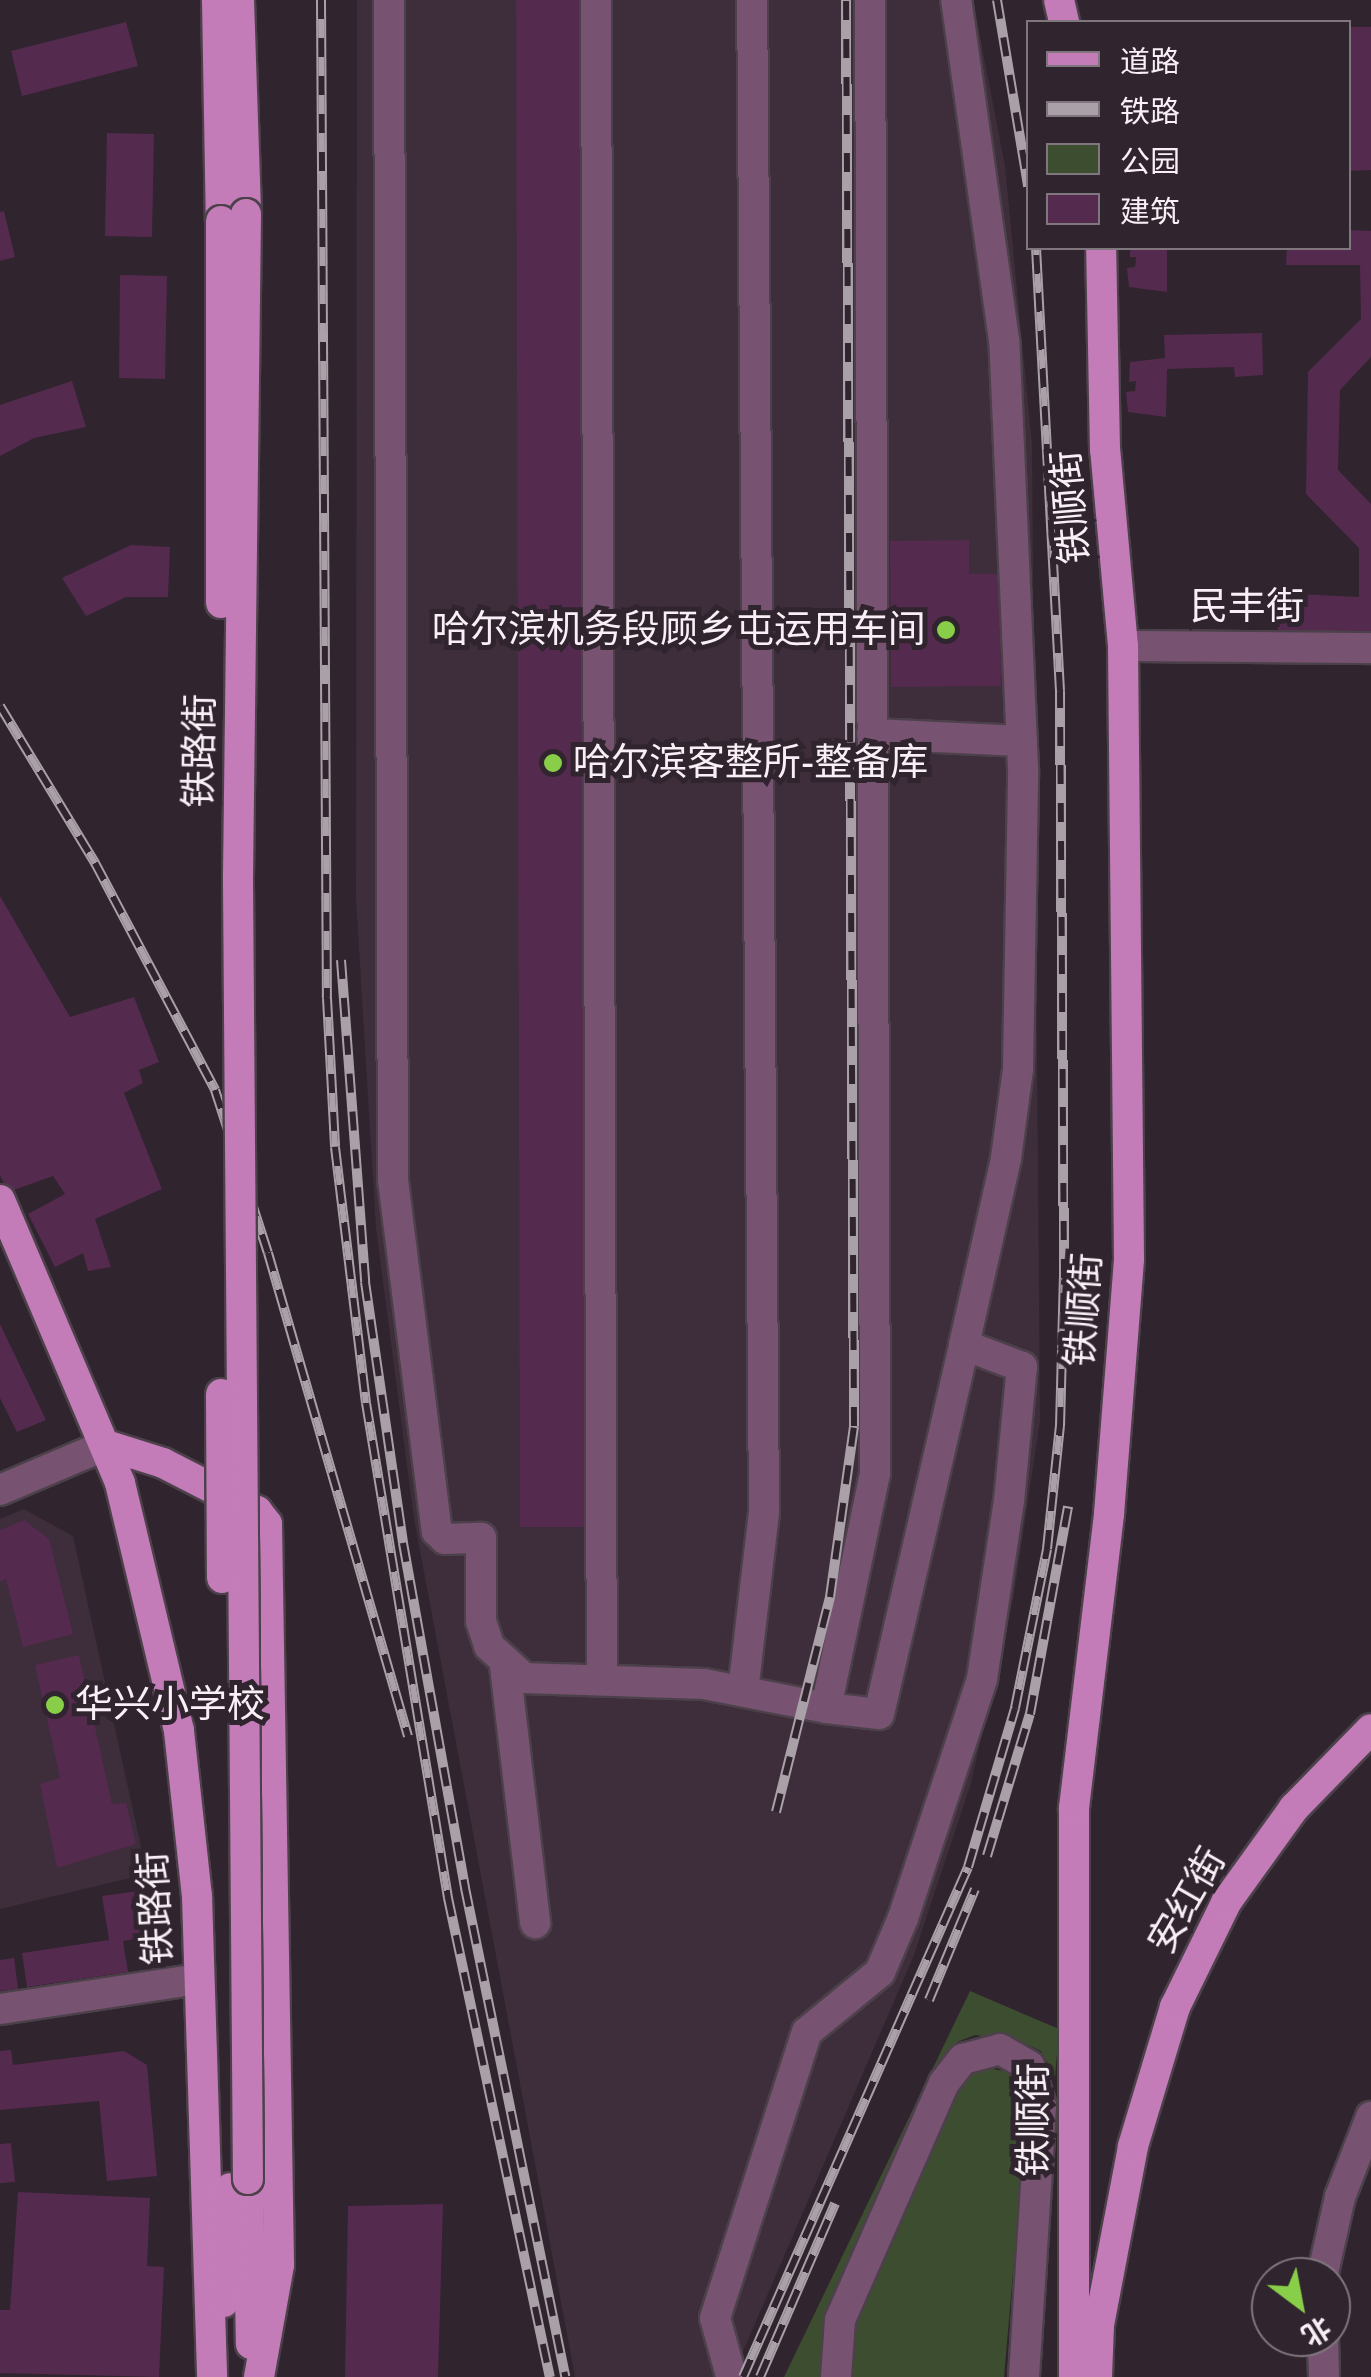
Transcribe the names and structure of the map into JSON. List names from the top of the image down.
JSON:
{
  "streets": {
    "main road": ["铁顺街", "铁路街", "安红街"],
    "street": ["民丰街"]
  },
  "crossings": [
    ["铁顺街", "民丰街"]
  ],
  "places": ["哈尔滨机务段顾乡屯运用车间", "哈尔滨客整所-整备库", "华兴小学校"],
  "legend": [
    "道路",
    "铁路",
    "公园",
    "建筑"
  ],
  "north": "bottom right"
}
